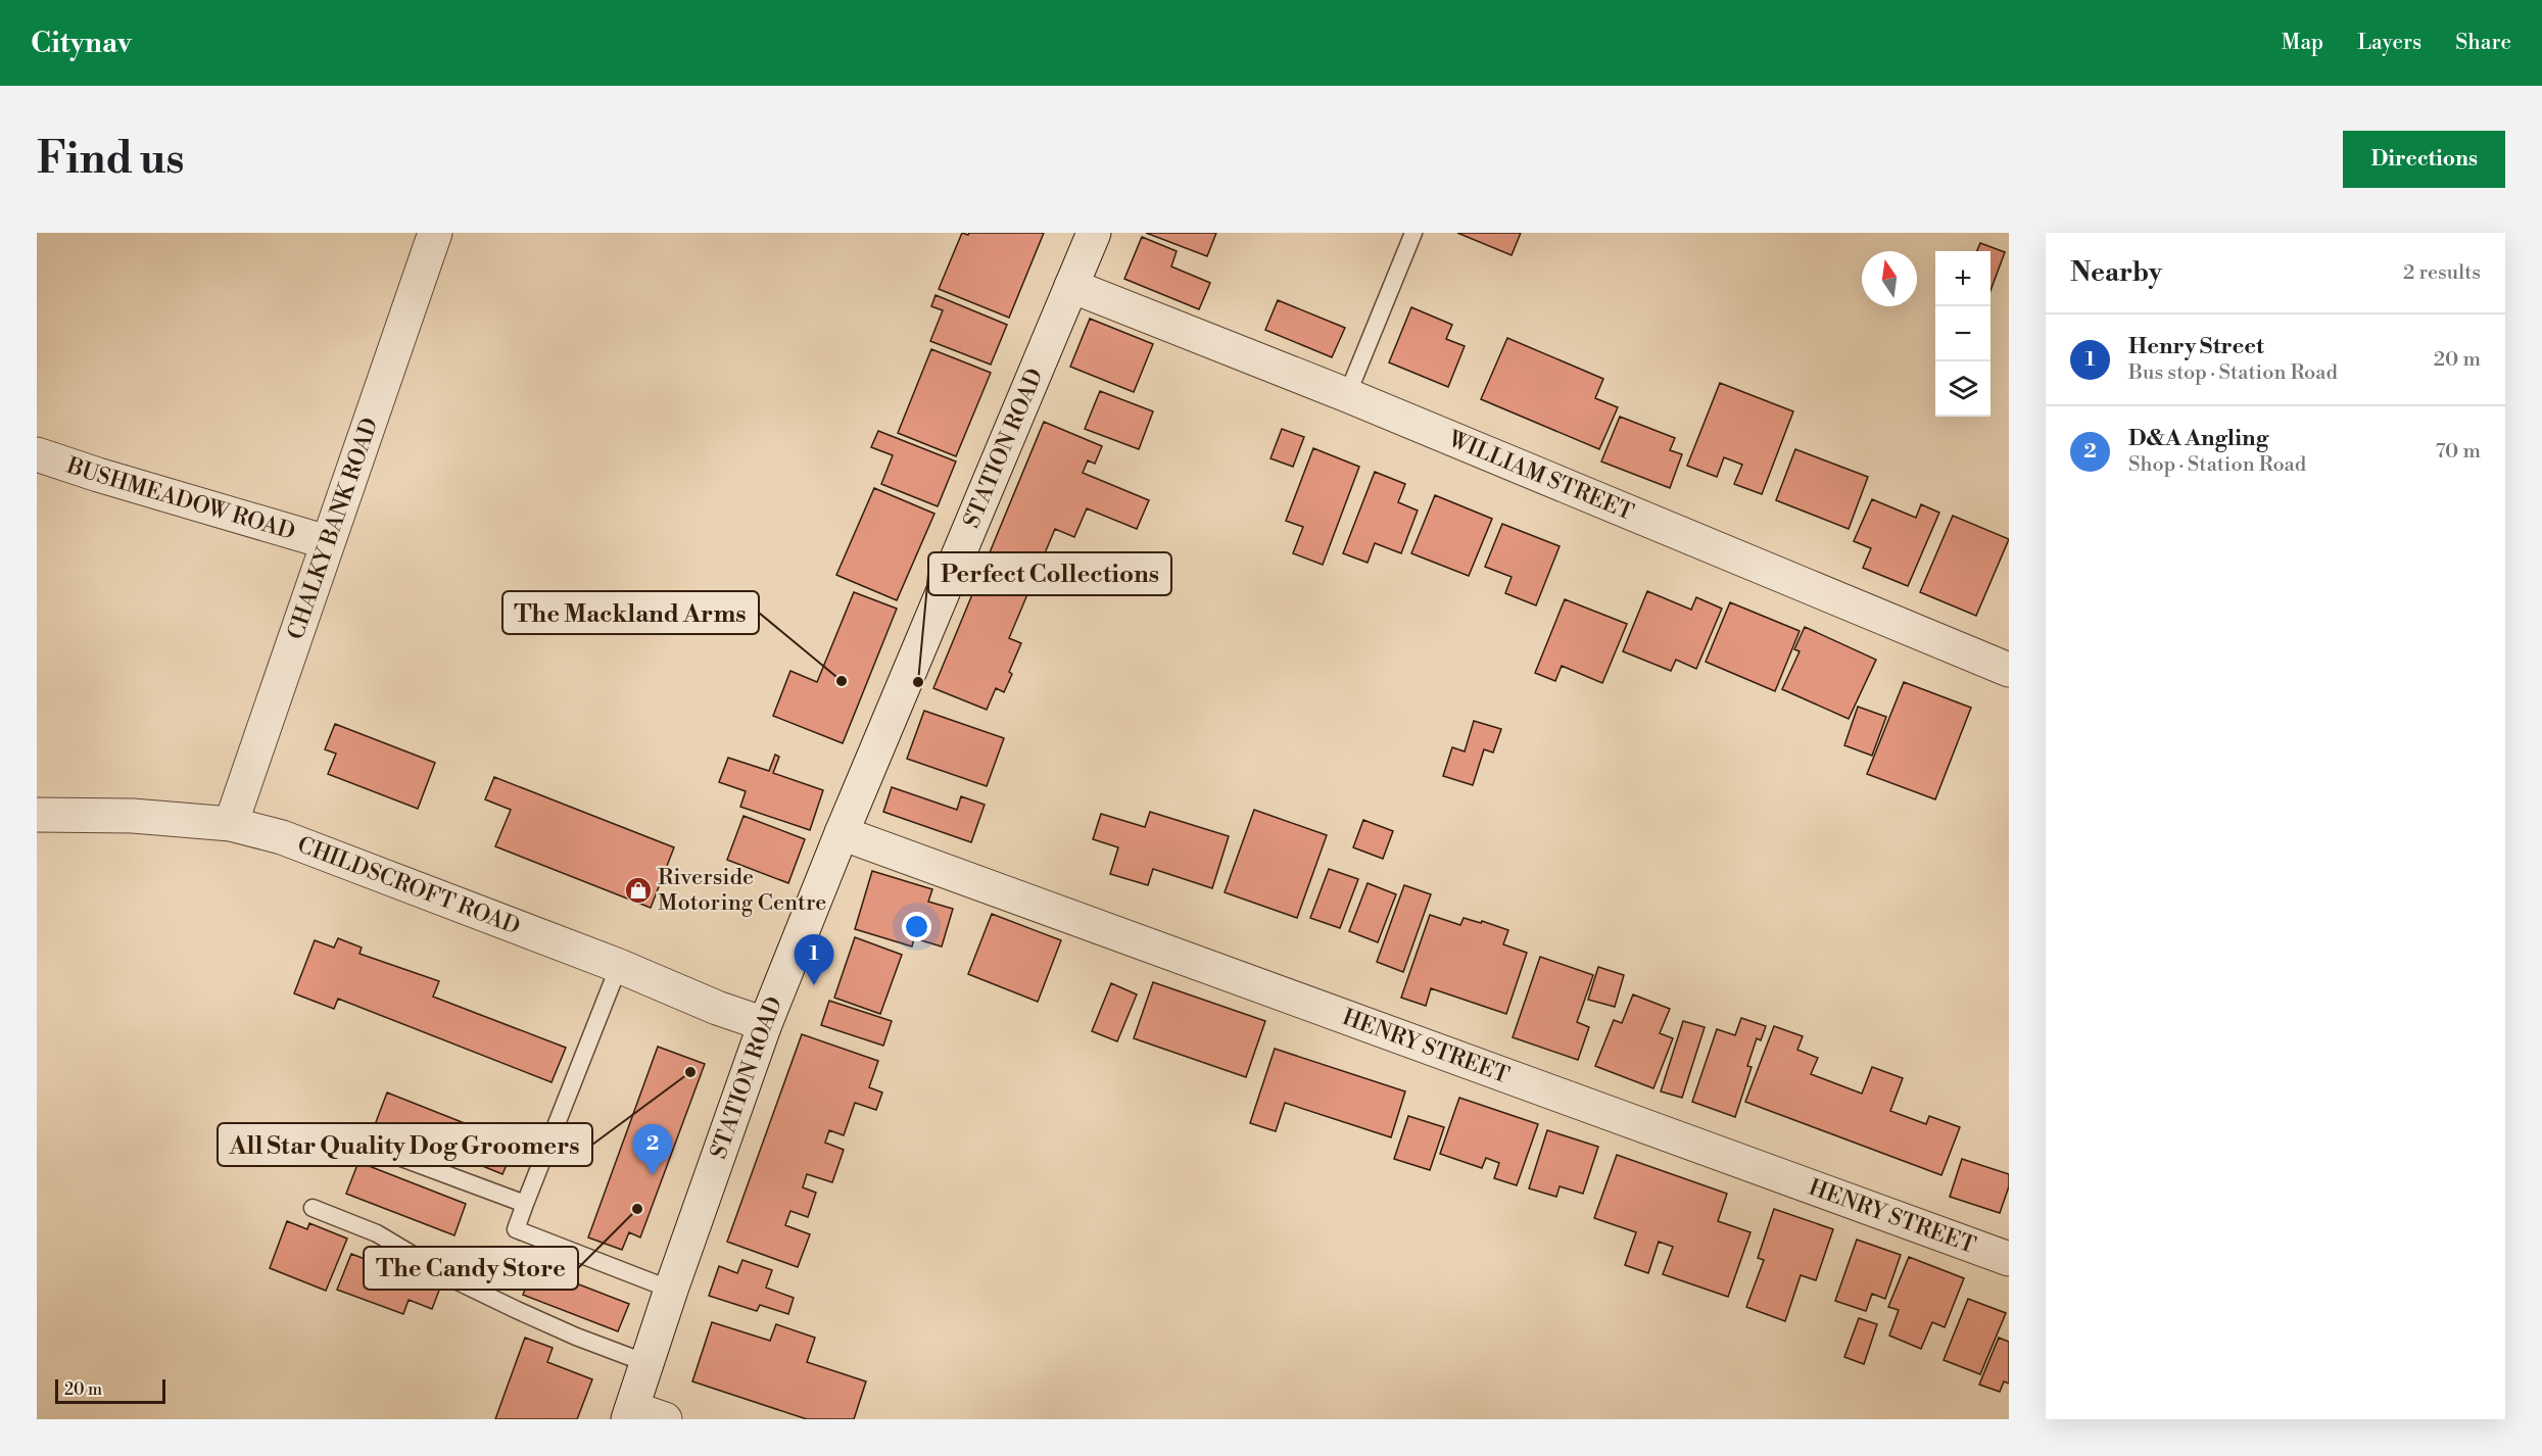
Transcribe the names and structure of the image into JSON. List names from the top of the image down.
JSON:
{
  "streets": {
    "street": [
      "STATION ROAD",
      "WILLIAM STREET",
      "BUSHMEADOW ROAD",
      "CHALKY BANK ROAD",
      "CHILDSCROFT ROAD",
      "HENRY STREET"
    ]
  },
  "crossings": [
    ["STATION ROAD", "WILLIAM STREET"],
    ["STATION ROAD", "CHILDSCROFT ROAD"],
    ["STATION ROAD", "HENRY STREET"],
    ["BUSHMEADOW ROAD", "CHALKY BANK ROAD"],
    ["CHALKY BANK ROAD", "CHILDSCROFT ROAD"]
  ],
  "places": {
    "other": [
      "The Mackland Arms",
      "Perfect Collections",
      "All Star Quality Dog Groomers",
      "The Candy Store"
    ],
    "shop": ["Riverside Motoring Centre"]
  },
  "scale_bar": "20 m",
  "north": "top",
  "page": {
    "header": "Citynav",
    "nav": ["Map", "Layers", "Share"],
    "buttons": "Directions",
    "title": "Find us",
    "heading": ["Nearby", "2 results"],
    "map_buttons": ["+", "−"],
    "list": [
      {
        "mark": "1",
        "name": "Henry Street",
        "note": "Bus stop · Station Road",
        "value": "20 m"
      },
      {
        "mark": "2",
        "name": "D&A Angling",
        "note": "Shop · Station Road",
        "value": "70 m"
      }
    ],
    "pins": ["1", "2"],
    "scale": "20 m"
  }
}
